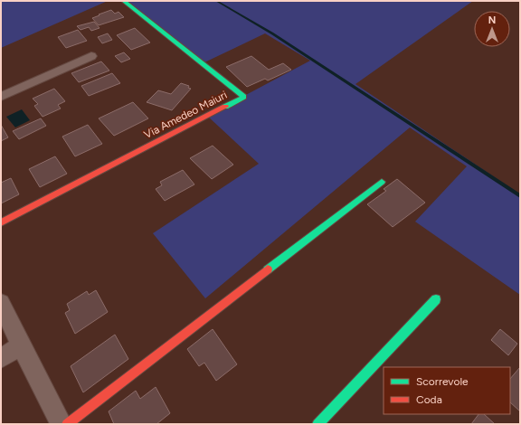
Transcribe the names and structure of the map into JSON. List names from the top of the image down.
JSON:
{
  "streets": {
    "street": ["Via Amedeo Maiuri"]
  },
  "legend": ["Scorrevole", "Coda"],
  "north": "top"
}
